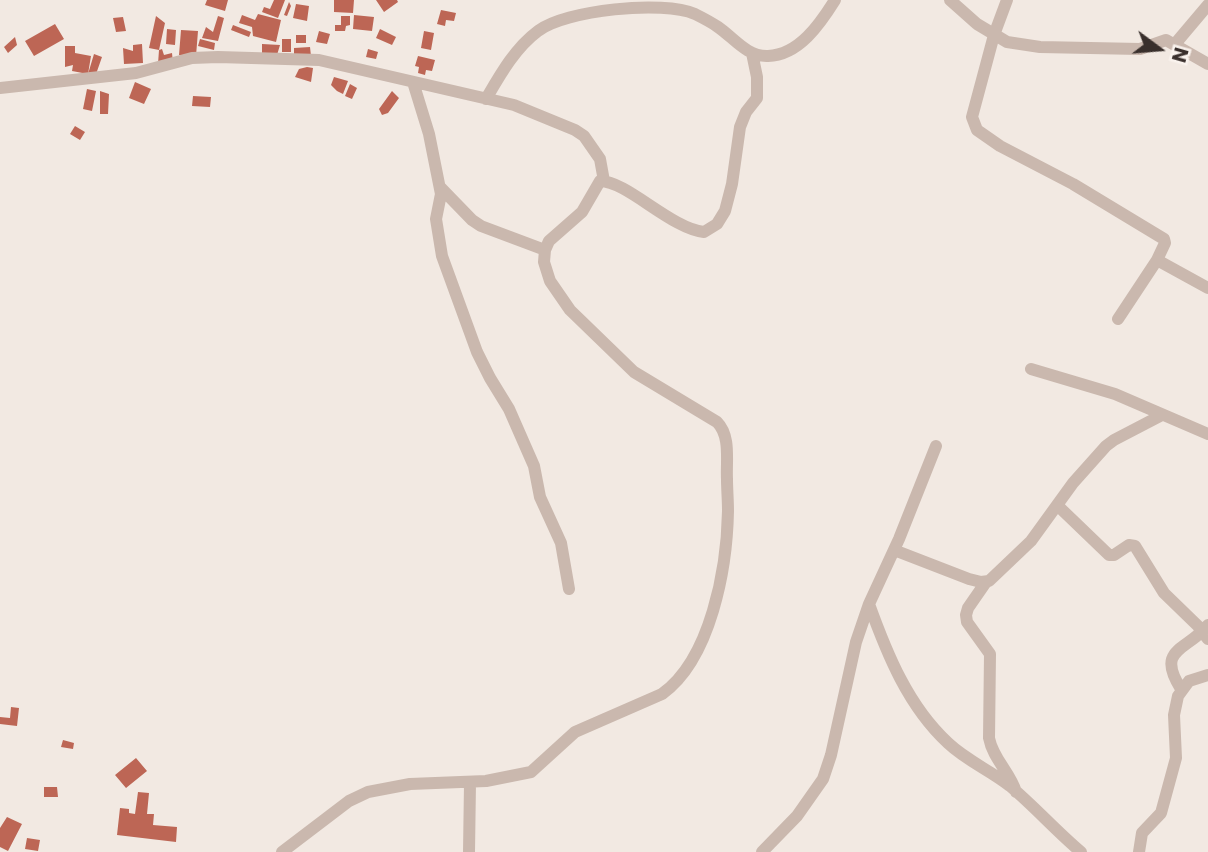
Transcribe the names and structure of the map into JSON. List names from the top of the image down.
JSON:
{
  "north": "right"
}
